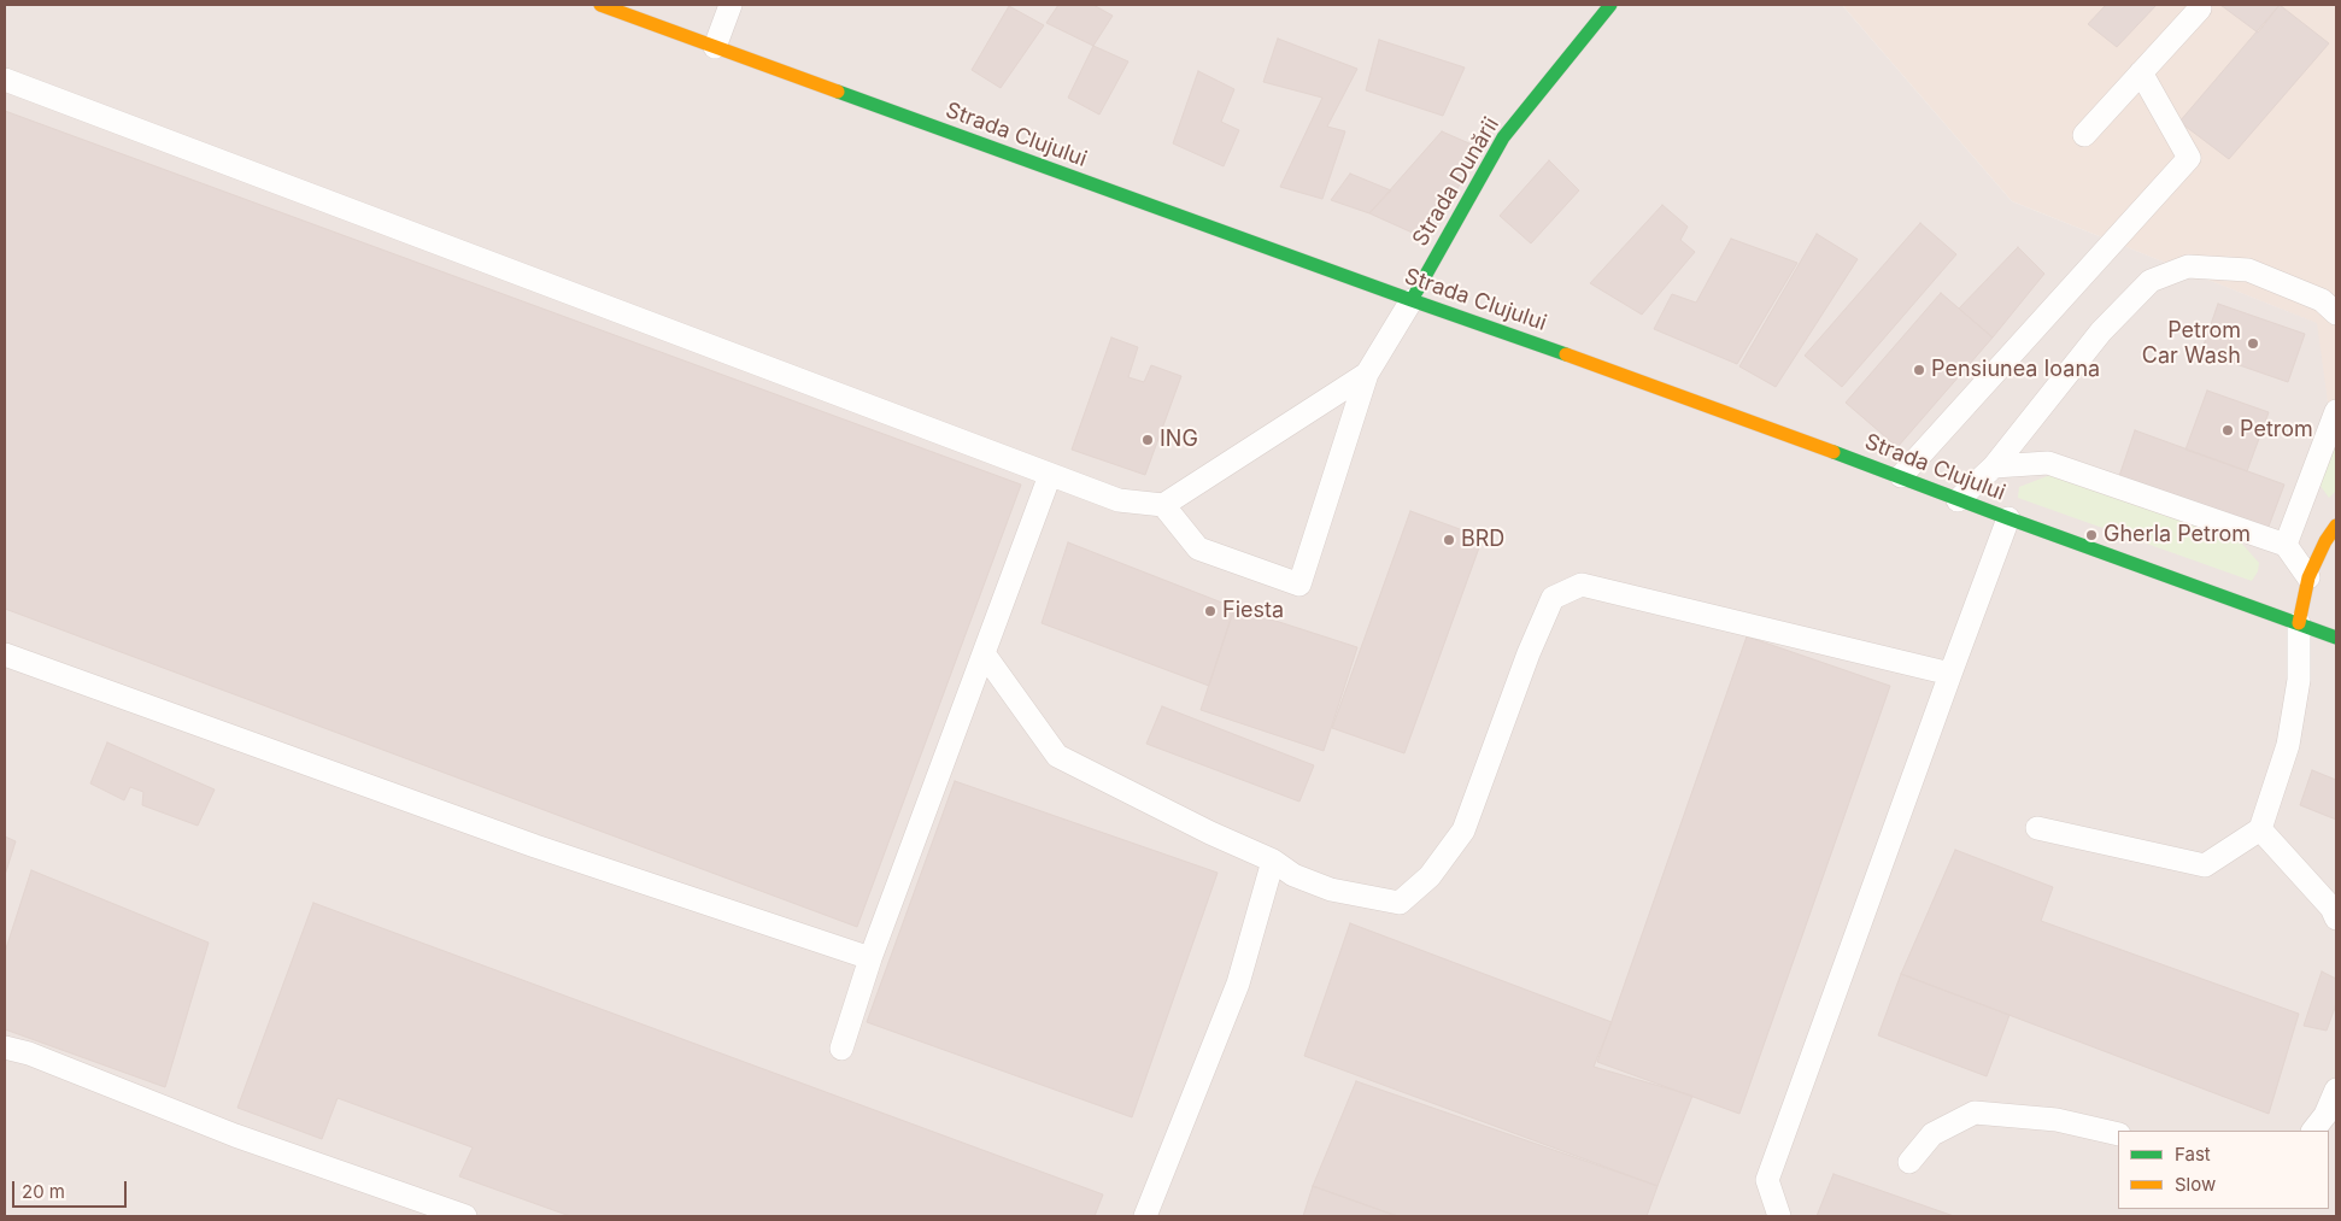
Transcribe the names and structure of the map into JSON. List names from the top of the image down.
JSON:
{
  "streets": {
    "main road": ["Strada Clujului", "Strada Dunării"]
  },
  "crossings": [
    ["Strada Clujului", "Strada Dunării"]
  ],
  "places": [
    "Petrom Car Wash",
    "Pensiunea Ioana",
    "Petrom",
    "ING",
    "Gherla Petrom",
    "BRD",
    "Fiesta"
  ],
  "legend": ["Fast", "Slow"],
  "scale_bar": "20 m"
}
